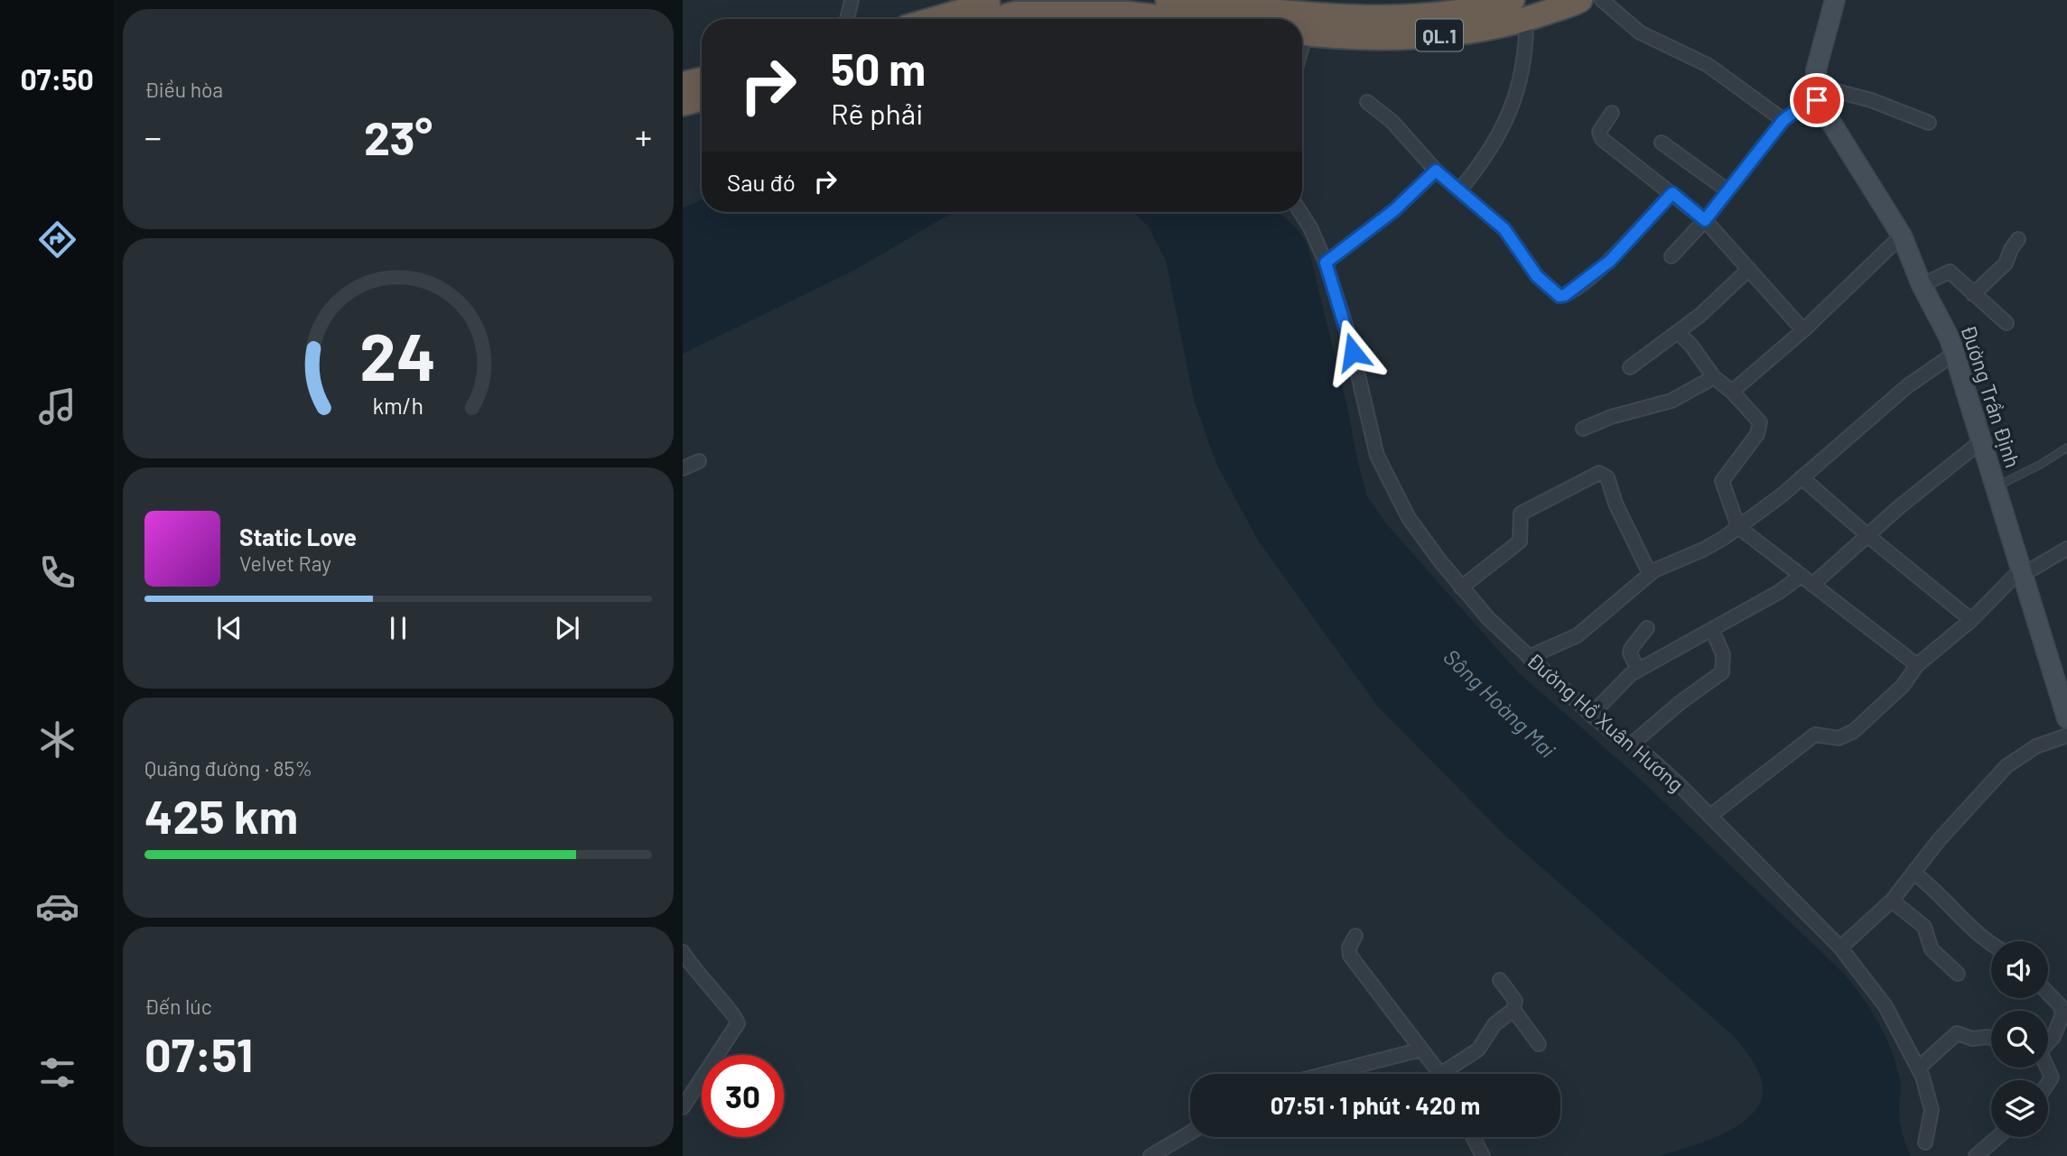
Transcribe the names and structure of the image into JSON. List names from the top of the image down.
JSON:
{
  "streets": {
    "highway": ["QL.1"],
    "main road": ["Đường Trần Định"],
    "street": ["Đường Hồ Xuân Hương"]
  },
  "water": ["Sông Hoàng Mai"],
  "page": {
    "tabs": "07:50",
    "tile": [
      "Điều hòa",
      ["Quãng đường · 85%", "425 km"],
      ["Đến lúc", "07:51"]
    ],
    "turn": ["50 m", "Rẽ phải"],
    "heat": ["−", "23°", "+"],
    "then": "Sau đó",
    "song": ["Static Love", "Velvet Ray"],
    "limit": "30",
    "trip": "07:51 · 1 phút · 420 m",
    "gauge": ["24", "km/h"]
  }
}
